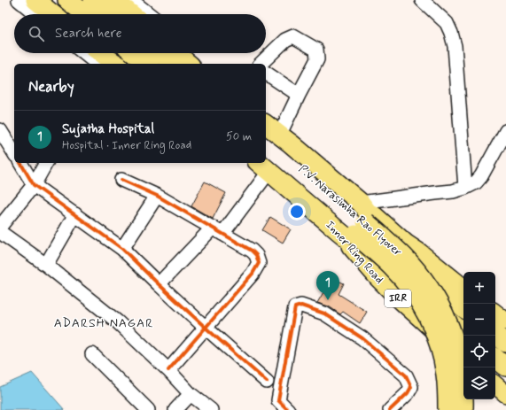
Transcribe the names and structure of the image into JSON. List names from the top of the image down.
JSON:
{
  "streets": {
    "highway": ["P.V. Narasimha Rao Flyover", "Inner Ring Road", "IRR"]
  },
  "crossings": [
    ["P.V. Narasimha Rao Flyover", "Inner Ring Road"],
    ["Inner Ring Road", "IRR"]
  ],
  "districts": ["ADARSH NAGAR"],
  "page": {
    "search": "Search here",
    "heading": "Nearby",
    "list": [
      {
        "mark": "1",
        "name": "Sujatha Hospital",
        "note": "Hospital · Inner Ring Road",
        "value": "50 m"
      }
    ],
    "pins": "1",
    "map_buttons": ["+", "−"]
  }
}
